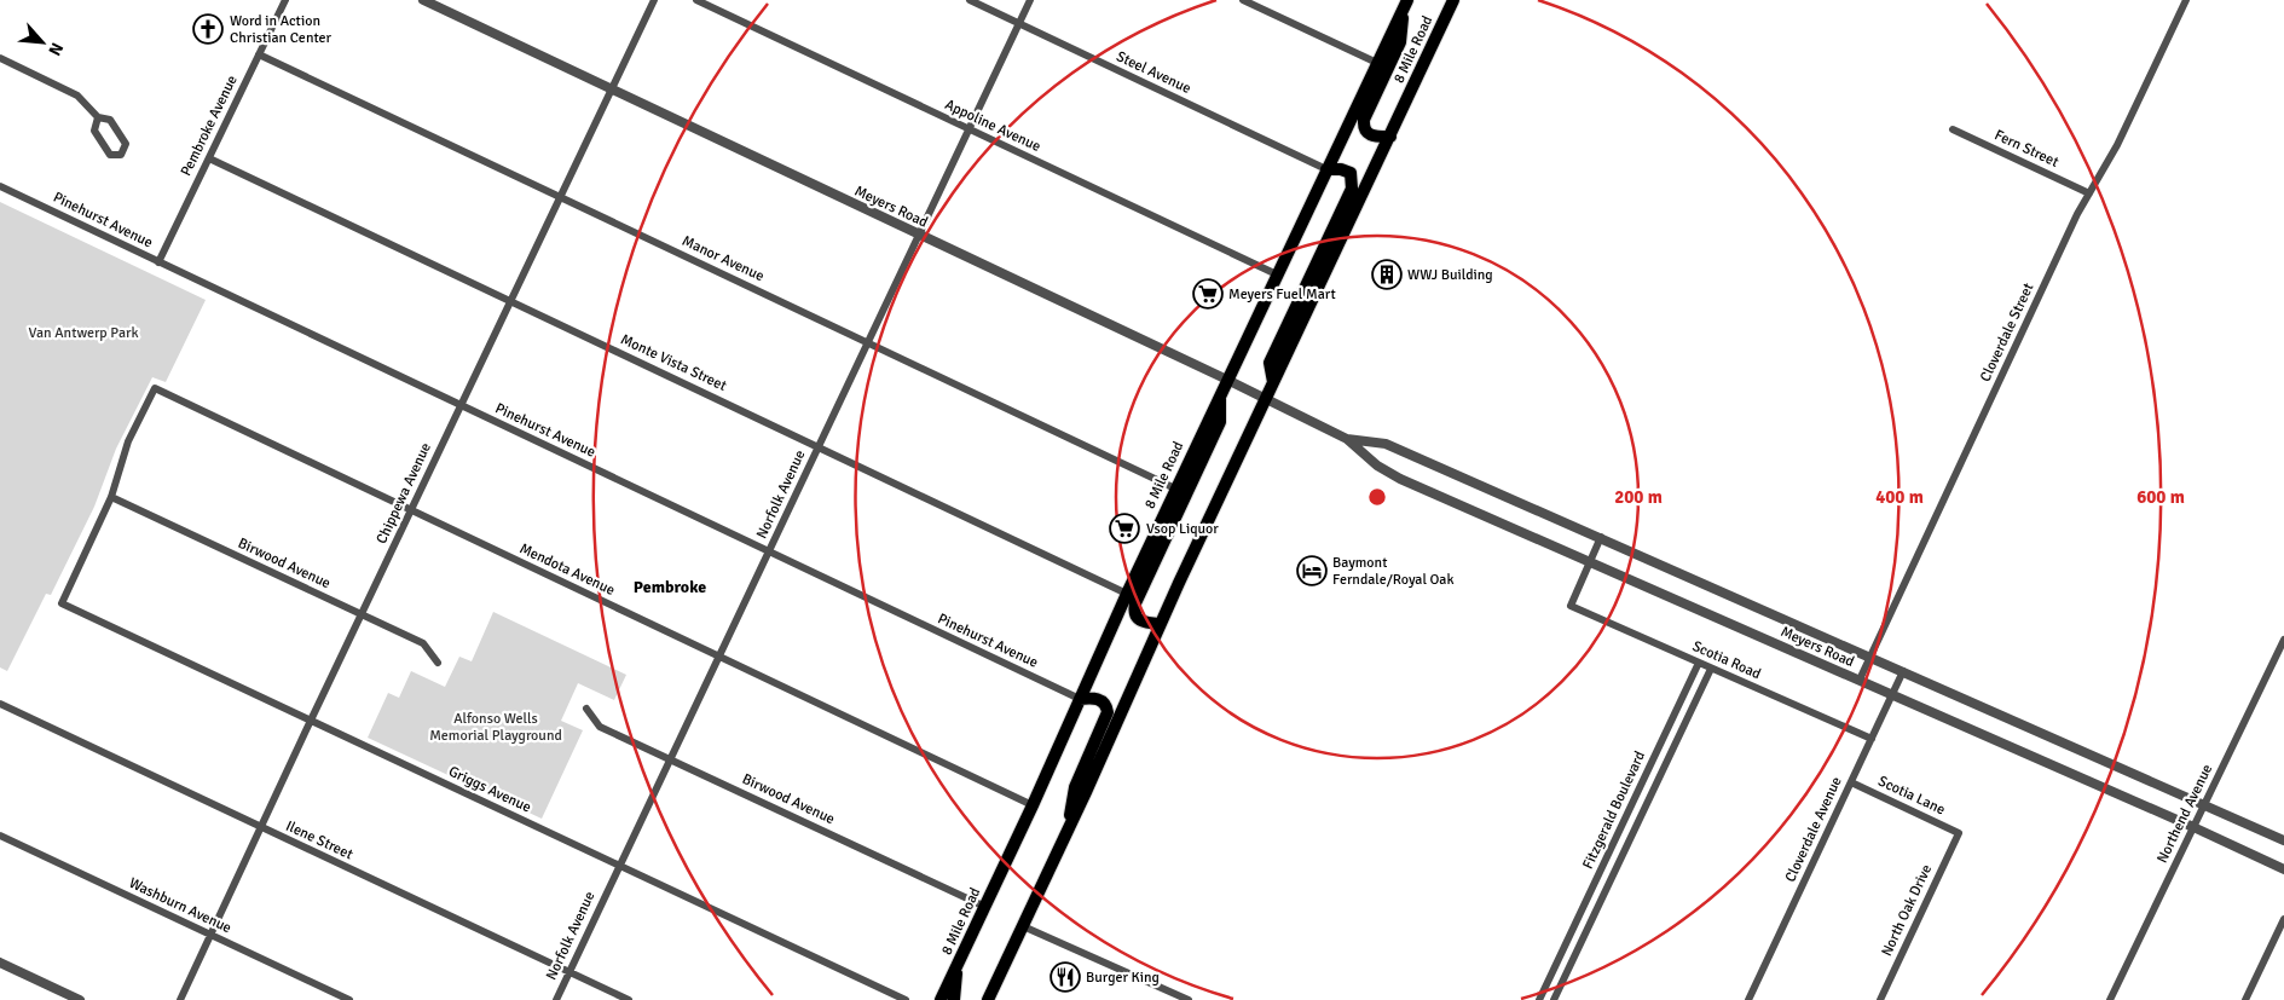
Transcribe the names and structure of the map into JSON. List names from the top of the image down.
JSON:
{
  "streets": {
    "highway": ["8 Mile Road"],
    "street": [
      "Steel Avenue",
      "Pembroke Avenue",
      "Appoline Avenue",
      "Fern Street",
      "Meyers Road",
      "Pinehurst Avenue",
      "Manor Avenue",
      "Cloverdale Street",
      "Monte Vista Street",
      "Chippewa Avenue",
      "Norfolk Avenue",
      "Birwood Avenue",
      "Mendota Avenue",
      "Scotia Road",
      "Griggs Avenue",
      "Scotia Lane",
      "Fitzgerald Boulevard",
      "Northend Avenue",
      "Cloverdale Avenue",
      "Ilene Street",
      "Washburn Avenue",
      "North Oak Drive"
    ]
  },
  "crossings": [
    ["8 Mile Road", "Steel Avenue"],
    ["8 Mile Road", "Appoline Avenue"],
    ["8 Mile Road", "Meyers Road"],
    ["8 Mile Road", "Pinehurst Avenue"],
    ["8 Mile Road", "Manor Avenue"],
    ["8 Mile Road", "Monte Vista Street"],
    ["8 Mile Road", "Birwood Avenue"],
    ["8 Mile Road", "Mendota Avenue"],
    ["Steel Avenue", "Norfolk Avenue"],
    ["Pembroke Avenue", "Pinehurst Avenue"],
    ["Pembroke Avenue", "Manor Avenue"],
    ["Pembroke Avenue", "Monte Vista Street"],
    ["Appoline Avenue", "Norfolk Avenue"],
    ["Fern Street", "Cloverdale Street"],
    ["Meyers Road", "Cloverdale Street"],
    ["Meyers Road", "Chippewa Avenue"],
    ["Meyers Road", "Norfolk Avenue"],
    ["Meyers Road", "Scotia Road"],
    ["Meyers Road", "Northend Avenue"],
    ["Meyers Road", "Cloverdale Avenue"],
    ["Pinehurst Avenue", "Chippewa Avenue"],
    ["Pinehurst Avenue", "Norfolk Avenue"],
    ["Manor Avenue", "Chippewa Avenue"],
    ["Manor Avenue", "Norfolk Avenue"],
    ["Monte Vista Street", "Chippewa Avenue"],
    ["Monte Vista Street", "Norfolk Avenue"],
    ["Chippewa Avenue", "Birwood Avenue"],
    ["Chippewa Avenue", "Mendota Avenue"],
    ["Chippewa Avenue", "Griggs Avenue"],
    ["Chippewa Avenue", "Ilene Street"],
    ["Chippewa Avenue", "Washburn Avenue"],
    ["Norfolk Avenue", "Birwood Avenue"],
    ["Norfolk Avenue", "Mendota Avenue"],
    ["Norfolk Avenue", "Griggs Avenue"],
    ["Norfolk Avenue", "Ilene Street"],
    ["Birwood Avenue", "Mendota Avenue"],
    ["Birwood Avenue", "Griggs Avenue"],
    ["Mendota Avenue", "Griggs Avenue"],
    ["Scotia Road", "Fitzgerald Boulevard"],
    ["Scotia Road", "Cloverdale Avenue"],
    ["Scotia Lane", "Cloverdale Avenue"],
    ["Scotia Lane", "North Oak Drive"]
  ],
  "districts": ["Pembroke"],
  "parks": ["Van Antwerp Park", "Alfonso Wells Memorial Playground"],
  "places": {
    "church": ["Word in Action Christian Center"],
    "building": ["WWJ Building"],
    "supermarket": ["Meyers Fuel Mart", "Vsop Liquor"],
    "hotel": ["Baymont Ferndale/Royal Oak"],
    "restaurant": ["Burger King"]
  },
  "north": "bottom right",
  "rings": ["200 m", "400 m", "600 m"]
}
